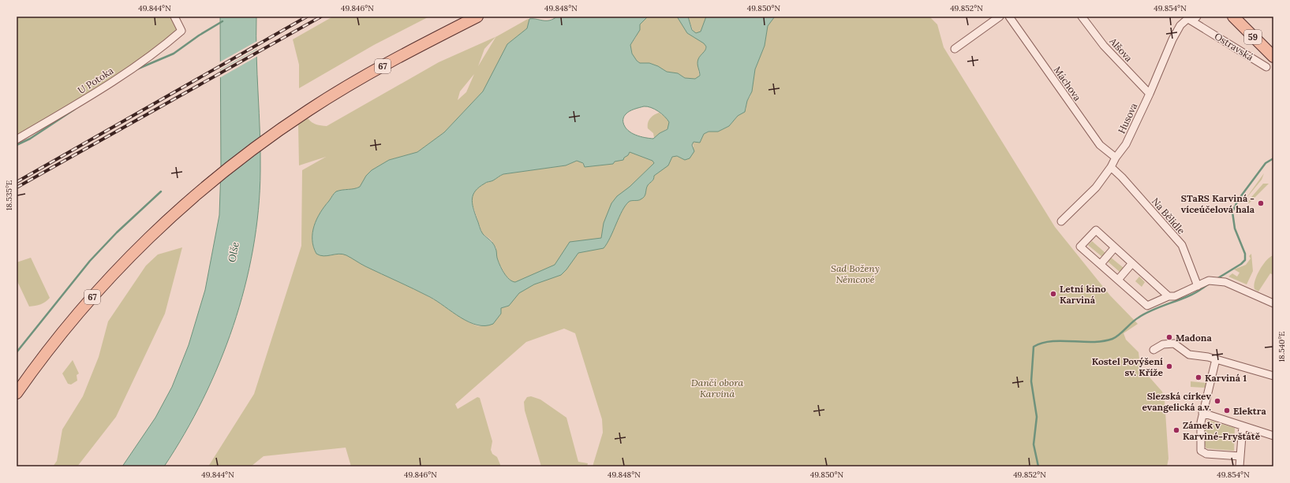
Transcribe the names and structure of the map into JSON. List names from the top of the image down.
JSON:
{
  "streets": {
    "main road": ["59", "Ostravská", "67"],
    "street": [
      "Alšova",
      "U Potoka",
      "Máchova",
      "Husova",
      "Na Bělidle"
    ]
  },
  "crossings": [
    ["Ostravská", "Husova"],
    ["Alšova", "Husova"],
    ["Máchova", "Husova"],
    ["Husova", "Na Bělidle"]
  ],
  "water": ["Olše"],
  "parks": ["Sad Boženy Němcové", "Dančí obora Karviná"],
  "places": [
    "STaRS Karviná - víceúčelová hala",
    "Letní kino Karviná",
    "Madona",
    "Kostel Povýšení sv. Kříže",
    "Karviná 1",
    "Slezská církev evangelická a.v.",
    "Elektra",
    "Zámek v Karviné-Fryštátě"
  ],
  "coordinates": [
    "49.844°N",
    "49.846°N",
    "49.848°N",
    "49.850°N",
    "49.852°N",
    "49.854°N",
    "18.535°E",
    "18.540°E"
  ]
}
